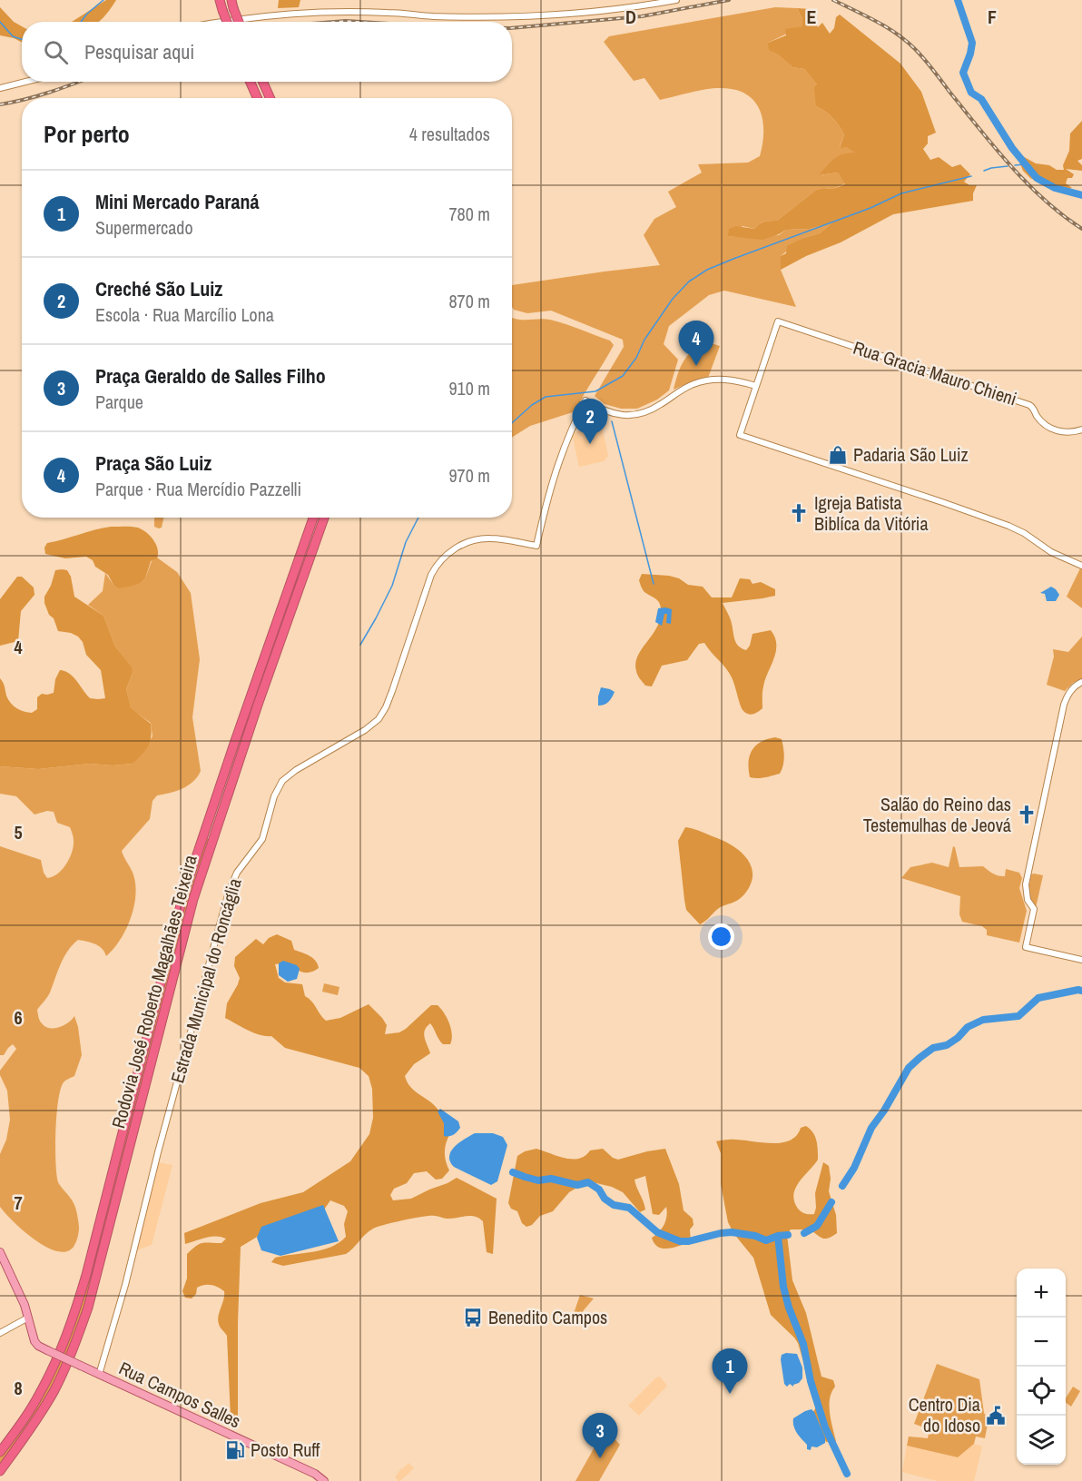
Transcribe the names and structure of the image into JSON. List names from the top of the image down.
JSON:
{
  "streets": {
    "highway": ["Rodovia José Roberto Magalhães Teixeira"],
    "main road": ["Rua Campos Salles"],
    "street": ["Rua Gracia Mauro Chieni", "Estrada Municipal do Roncáglia"]
  },
  "crossings": [
    ["Rua Gracia Mauro Chieni", "Estrada Municipal do Roncáglia"],
    ["Estrada Municipal do Roncáglia", "Rua Campos Salles"]
  ],
  "places": {
    "shop": ["Padaria São Luiz"],
    "church": ["Igreja Batista Biblíca da Vitória", "Salão do Reino das Testemulhas de Jeová"],
    "bus stop": ["Benedito Campos"],
    "public building": ["Centro Dia do Idoso"],
    "fuel station": ["Posto Ruff"]
  },
  "page": {
    "search": "Pesquisar aqui",
    "heading": ["Por perto", "4 resultados"],
    "list": [
      {
        "mark": "1",
        "name": "Mini Mercado Paraná",
        "note": "Supermercado",
        "value": "780 m"
      },
      {
        "mark": "2",
        "name": "Creché São Luiz",
        "note": "Escola · Rua Marcílio Lona",
        "value": "870 m"
      },
      {
        "mark": "3",
        "name": "Praça Geraldo de Salles Filho",
        "note": "Parque",
        "value": "910 m"
      },
      {
        "mark": "4",
        "name": "Praça São Luiz",
        "note": "Parque · Rua Mercídio Pazzelli",
        "value": "970 m"
      }
    ],
    "pins": [
      "4",
      "2",
      "1",
      "3"
    ],
    "map_buttons": ["+", "−"]
  },
  "grid": {
    "columns": ["D", "E", "F"],
    "rows": [
      "4",
      "5",
      "6",
      "7",
      "8"
    ]
  }
}
